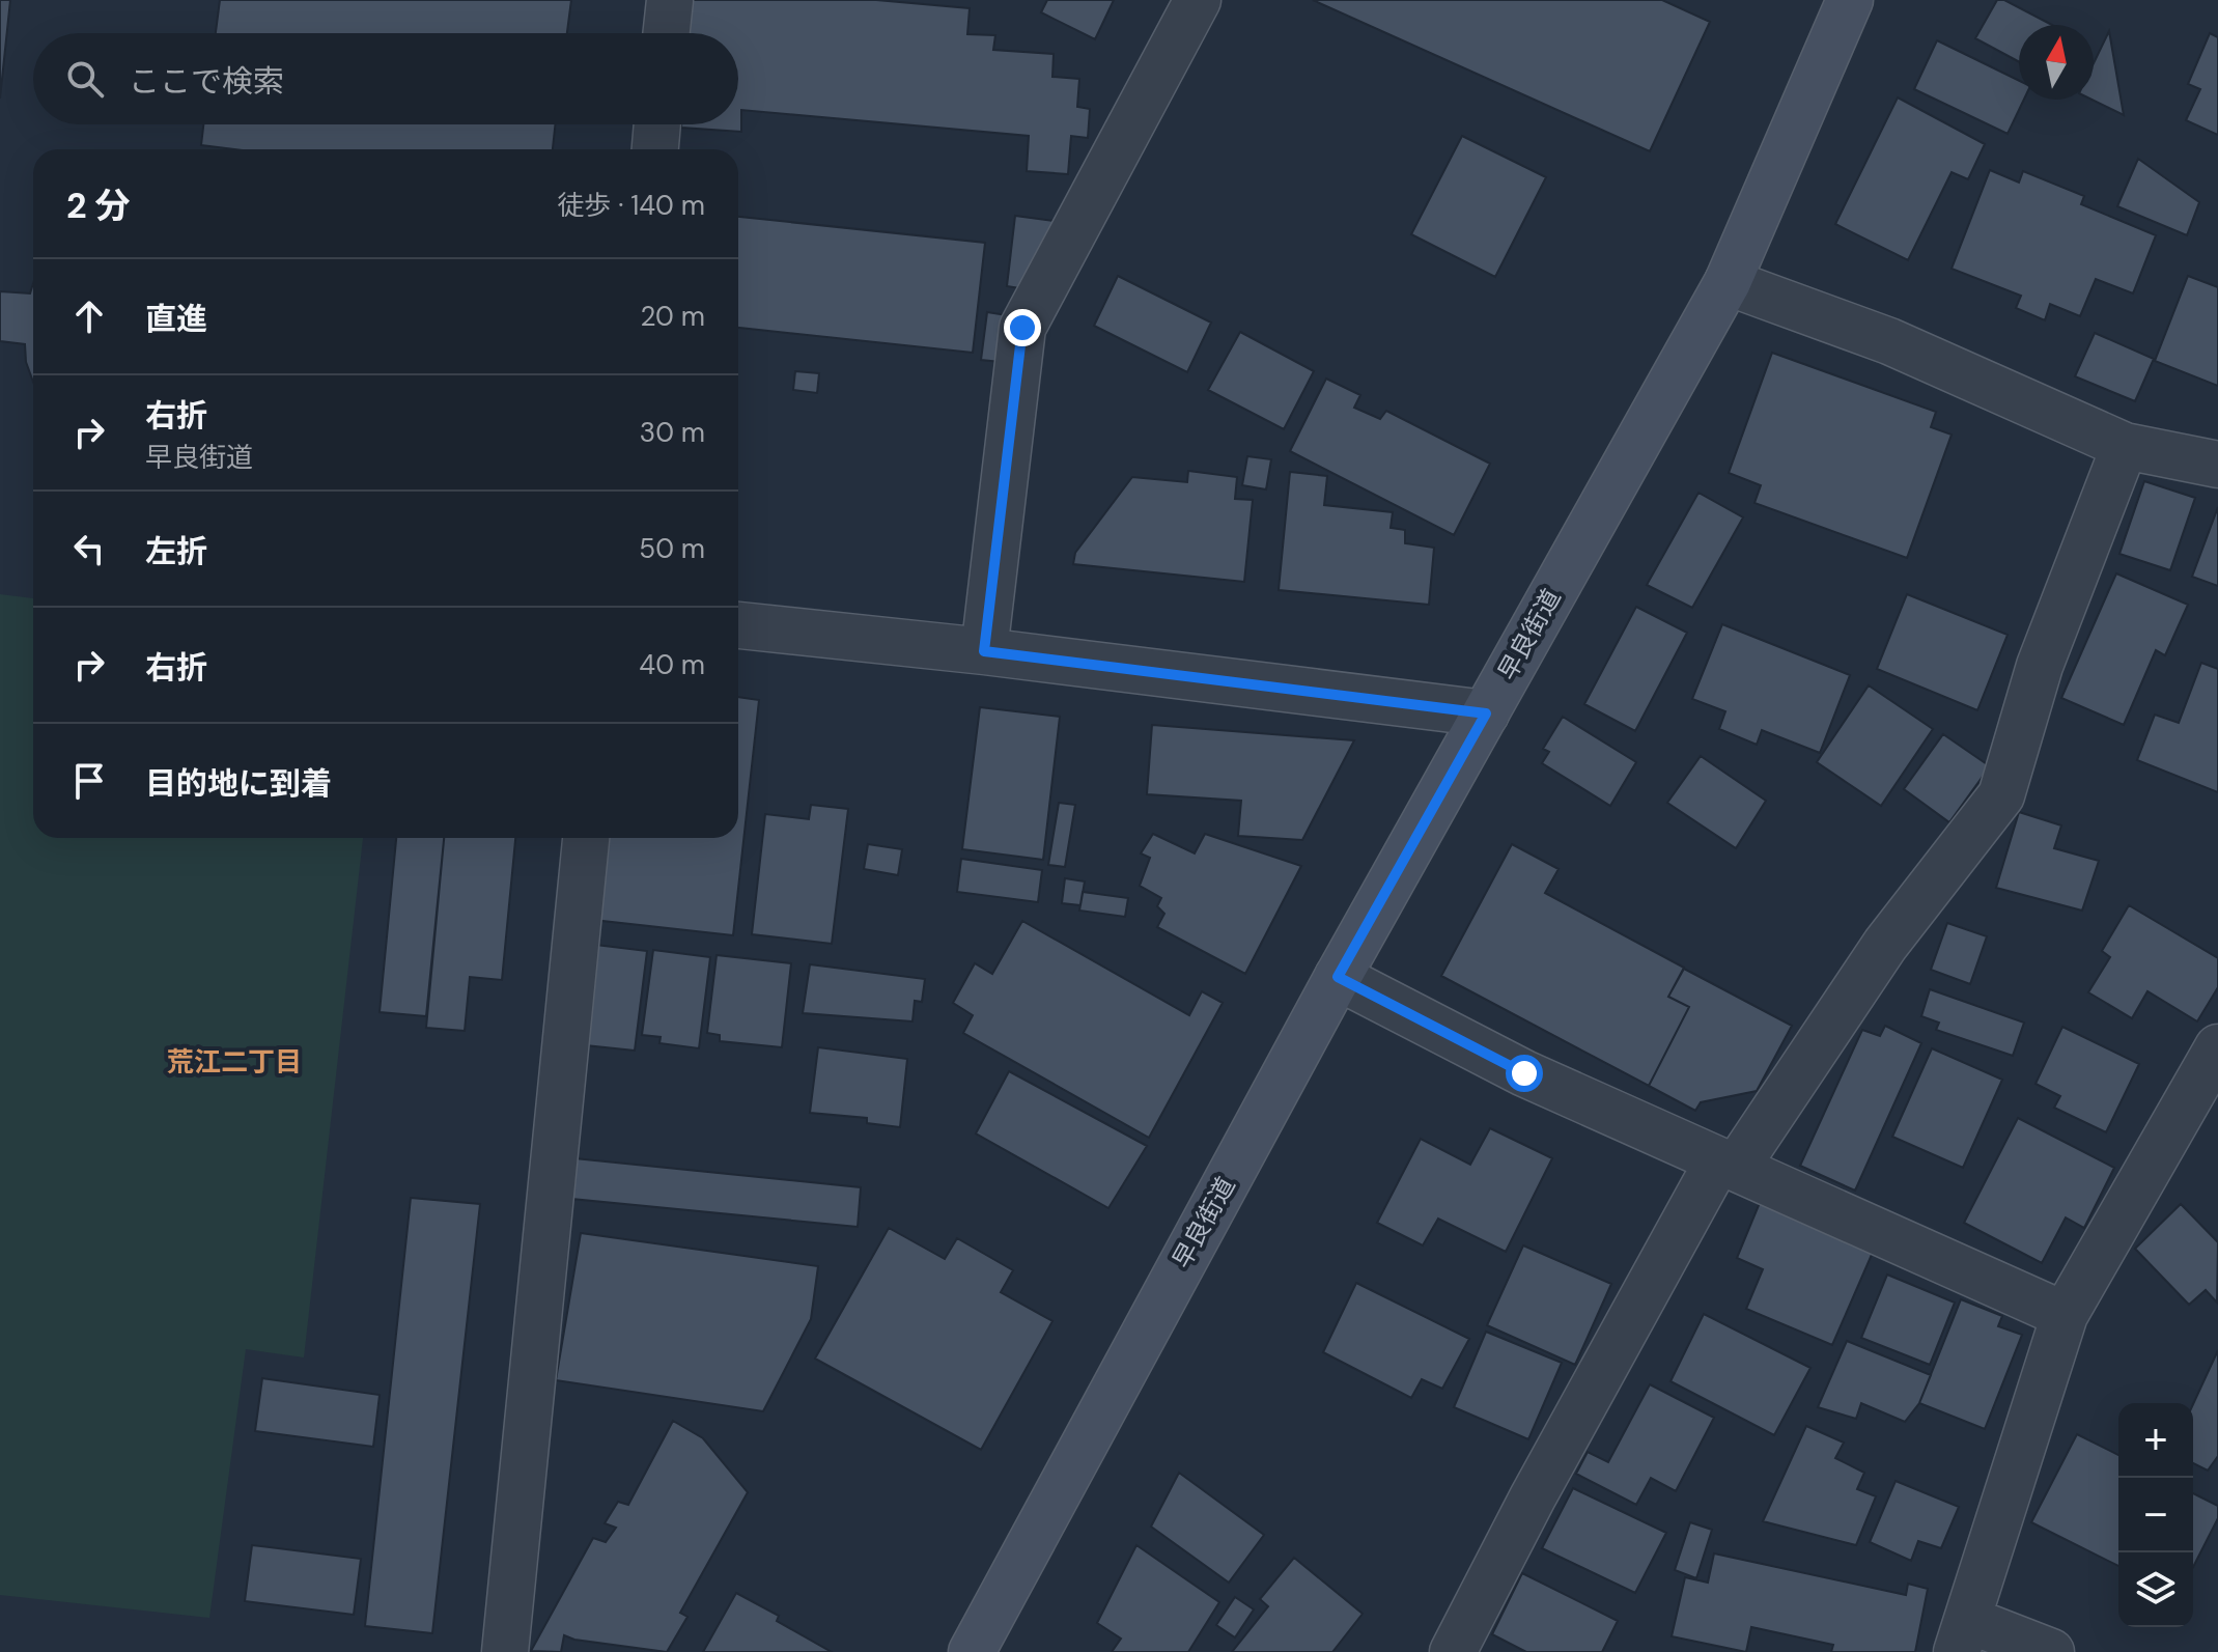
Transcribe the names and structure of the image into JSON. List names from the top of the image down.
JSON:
{
  "streets": {
    "street": ["早良街道"]
  },
  "districts": ["荒江二丁目"],
  "north": "top",
  "page": {
    "search": "ここで検索",
    "heading": ["2 分", "徒歩 · 140 m"],
    "list": [
      ["直進", "20 m"],
      ["右折", "早良街道", "30 m"],
      ["左折", "50 m"],
      ["右折", "40 m"],
      "目的地に到着"
    ],
    "map_buttons": ["+", "−"]
  }
}
